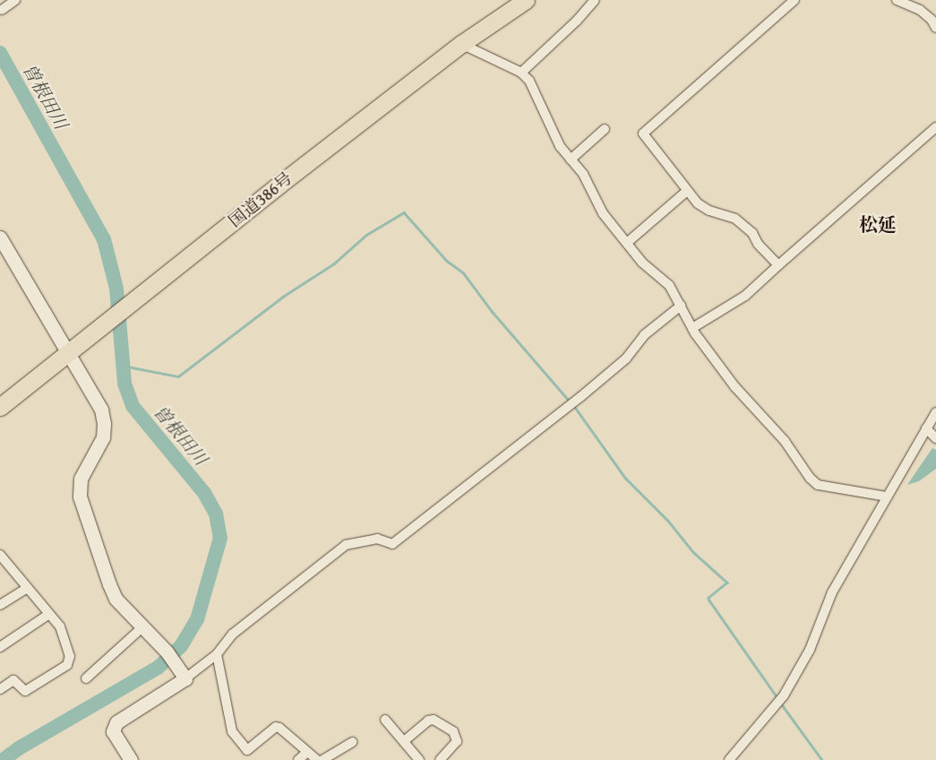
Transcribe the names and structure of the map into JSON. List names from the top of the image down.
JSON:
{
  "streets": {
    "highway": ["国道386号"]
  },
  "districts": ["松延"],
  "water": ["曽根田川"]
}
